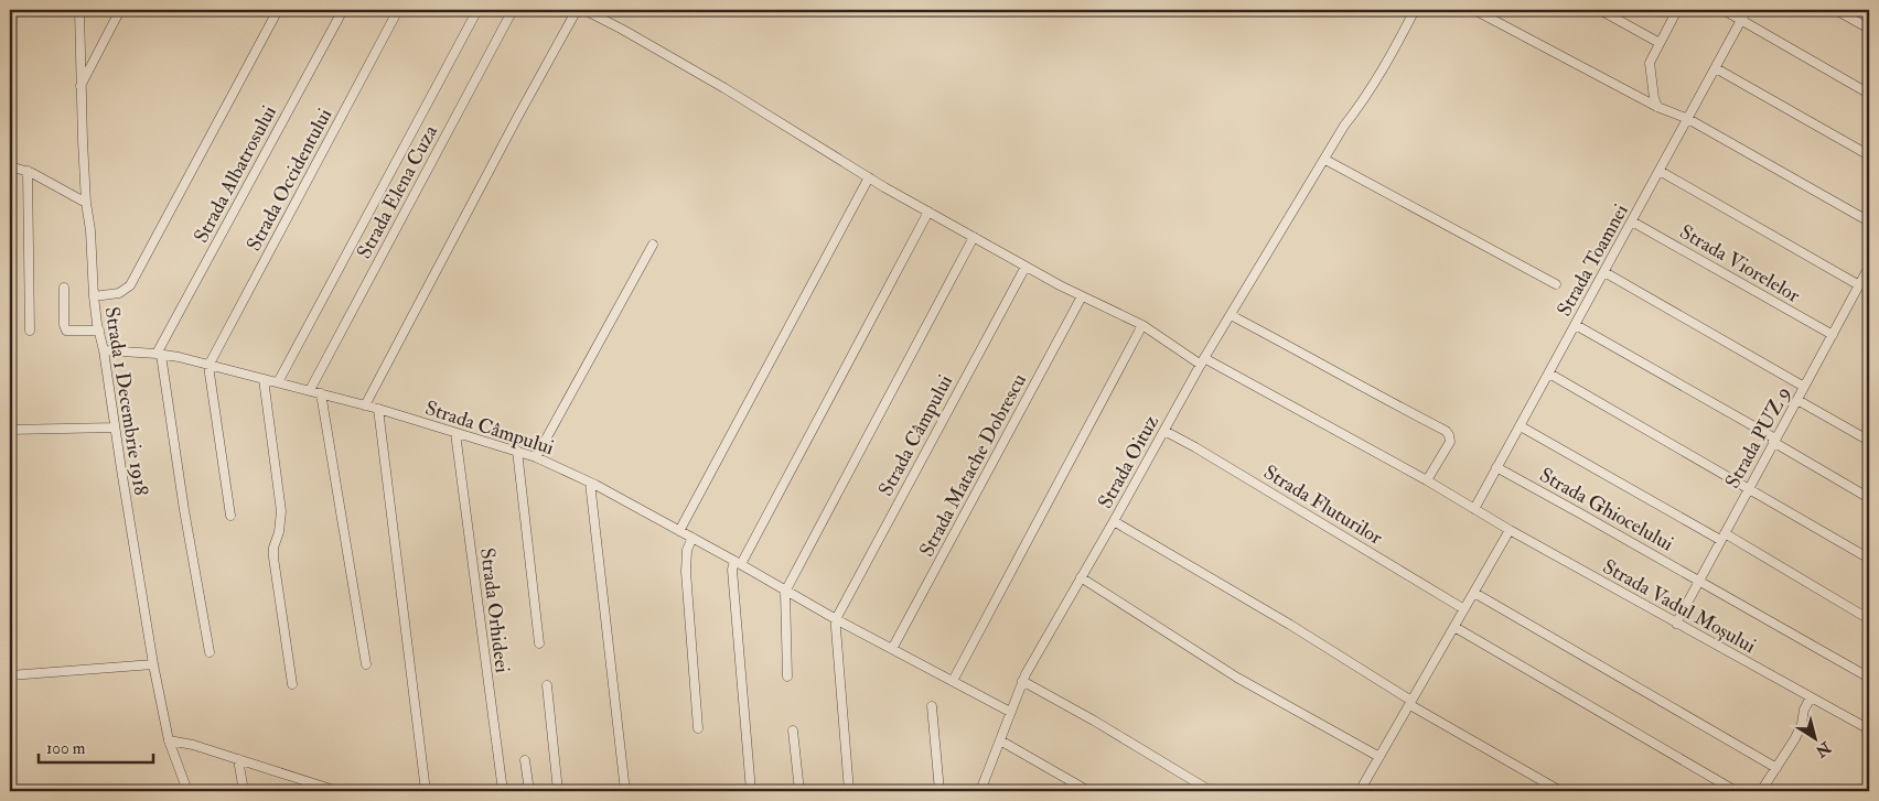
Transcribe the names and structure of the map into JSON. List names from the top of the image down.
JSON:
{
  "streets": {
    "street": [
      "Strada Albatrosului",
      "Strada Occidentului",
      "Strada Elena Cuza",
      "Strada Toamnei",
      "Strada Viorelelor",
      "Strada 1 Decembrie 1918",
      "Strada Câmpului",
      "Strada PUZ 9",
      "Strada Oituz",
      "Strada Matache Dobrescu",
      "Strada Fluturilor",
      "Strada Ghiocelului",
      "Strada Vadul Moșului",
      "Strada Orhideei"
    ]
  },
  "crossings": [
    ["Strada Albatrosului", "Strada Câmpului"],
    ["Strada Occidentului", "Strada Câmpului"],
    ["Strada Elena Cuza", "Strada Câmpului"],
    ["Strada Toamnei", "Strada Viorelelor"],
    ["Strada Toamnei", "Strada Ghiocelului"],
    ["Strada Toamnei", "Strada Vadul Moșului"],
    ["Strada Viorelelor", "Strada PUZ 9"],
    ["Strada 1 Decembrie 1918", "Strada Câmpului"],
    ["Strada Câmpului", "Strada Oituz"],
    ["Strada Câmpului", "Strada Matache Dobrescu"],
    ["Strada Câmpului", "Strada Vadul Moșului"],
    ["Strada Câmpului", "Strada Orhideei"],
    ["Strada PUZ 9", "Strada Ghiocelului"],
    ["Strada PUZ 9", "Strada Vadul Moșului"],
    ["Strada Oituz", "Strada Fluturilor"],
    ["Strada Oituz", "Strada Vadul Moșului"],
    ["Strada Matache Dobrescu", "Strada Vadul Moșului"]
  ],
  "scale_bar": "100 m",
  "north": "bottom right"
}
